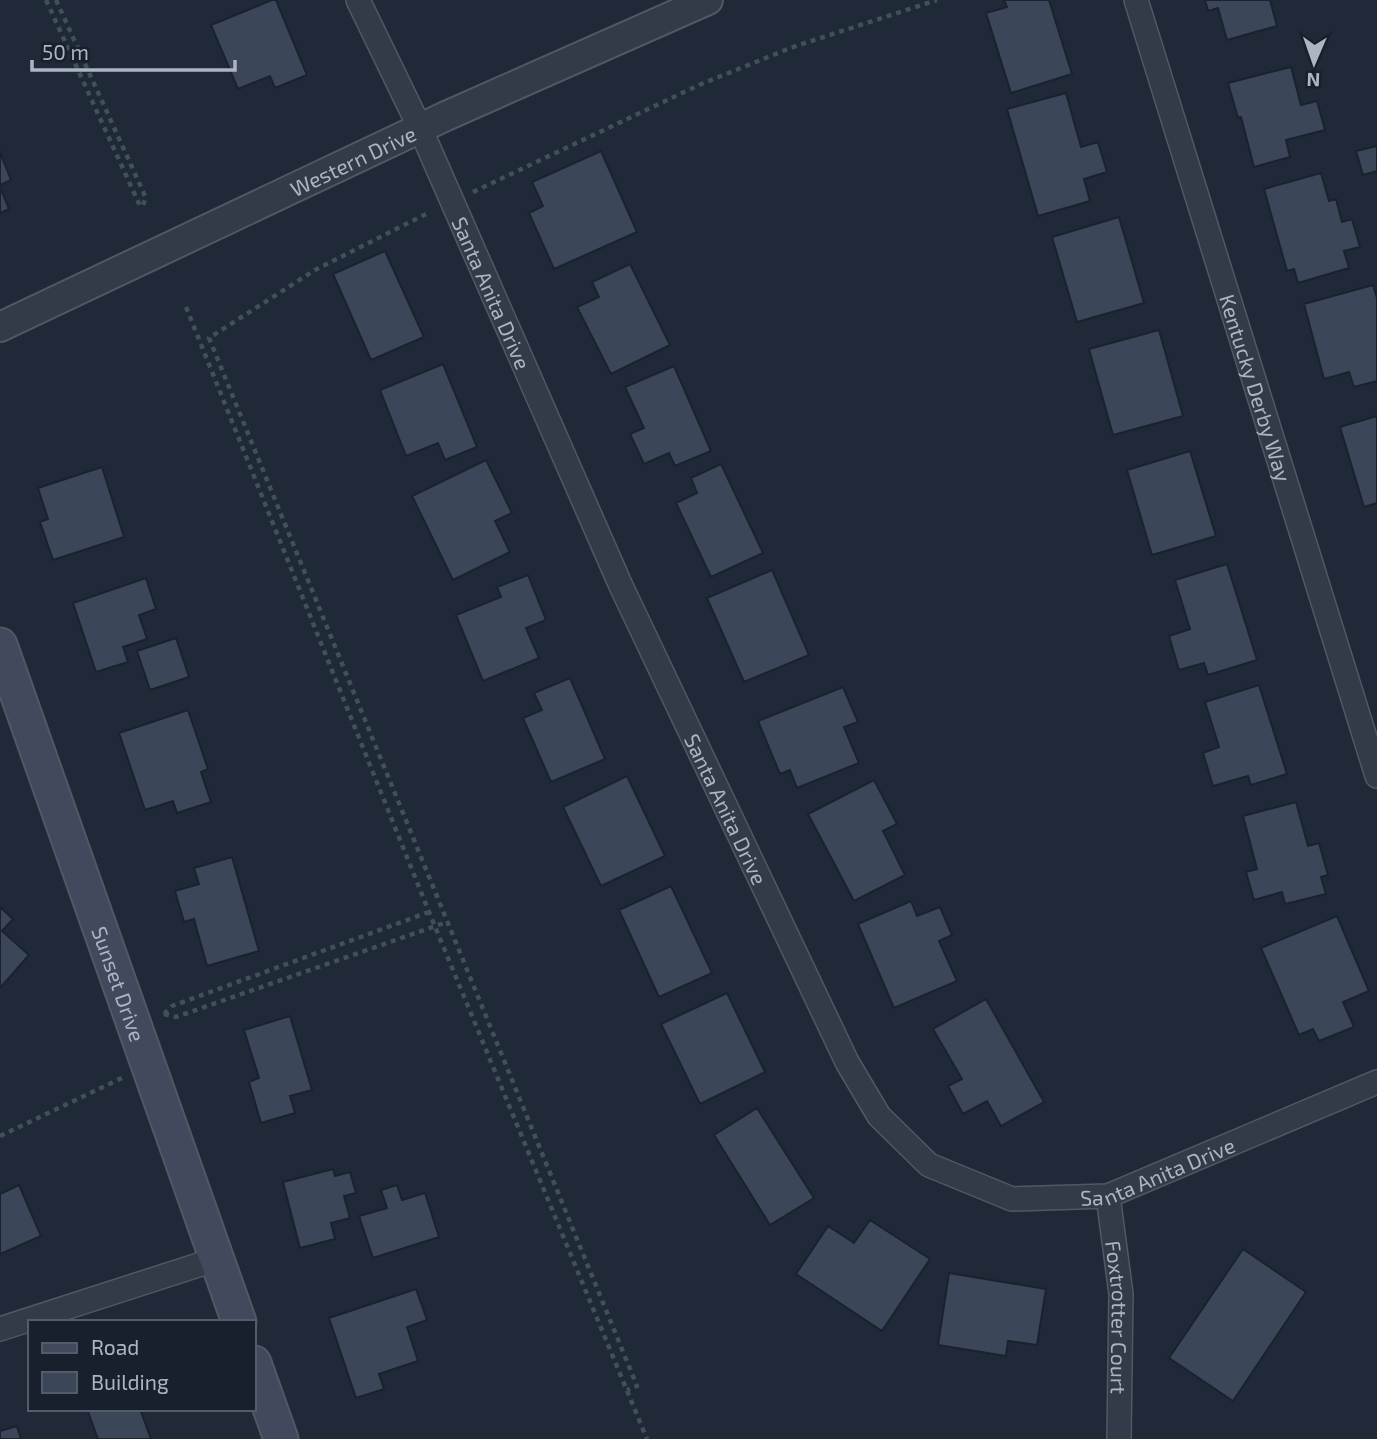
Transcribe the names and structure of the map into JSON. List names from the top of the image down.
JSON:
{
  "streets": {
    "main road": ["Sunset Drive"],
    "street": [
      "Western Drive",
      "Santa Anita Drive",
      "Kentucky Derby Way",
      "Foxtrotter Court"
    ]
  },
  "crossings": [
    ["Western Drive", "Santa Anita Drive"],
    ["Santa Anita Drive", "Foxtrotter Court"]
  ],
  "legend": ["Road", "Building"],
  "scale_bar": "50 m",
  "north": "bottom"
}
